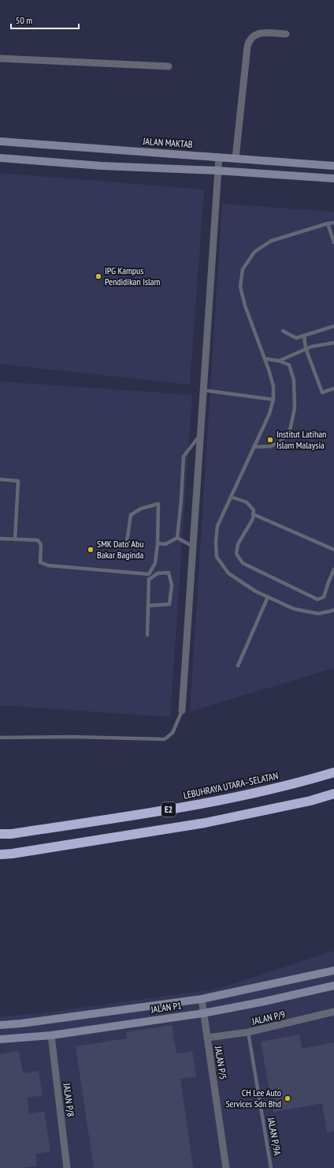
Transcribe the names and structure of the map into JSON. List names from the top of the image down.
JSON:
{
  "streets": {
    "highway": ["LEBUHRAYA UTARA–SELATAN", "E2"],
    "main road": ["JALAN MAKTAB", "JALAN P1"],
    "street": ["JALAN P/9", "JALAN P/5", "JALAN P/8"],
    "lane": ["JALAN P/9A"]
  },
  "crossings": [
    ["JALAN P1", "JALAN P/5"],
    ["JALAN P1", "JALAN P/8"],
    ["JALAN P/9", "JALAN P/5"],
    ["JALAN P/9", "JALAN P/9A"]
  ],
  "places": [
    "IPG Kampus Pendidikan Islam",
    "Institut Latihan Islam Malaysia",
    "SMK Dato’ Abu Bakar Baginda",
    "CH Lee Auto Services Sdn Bhd"
  ],
  "scale_bar": "50 m"
}
